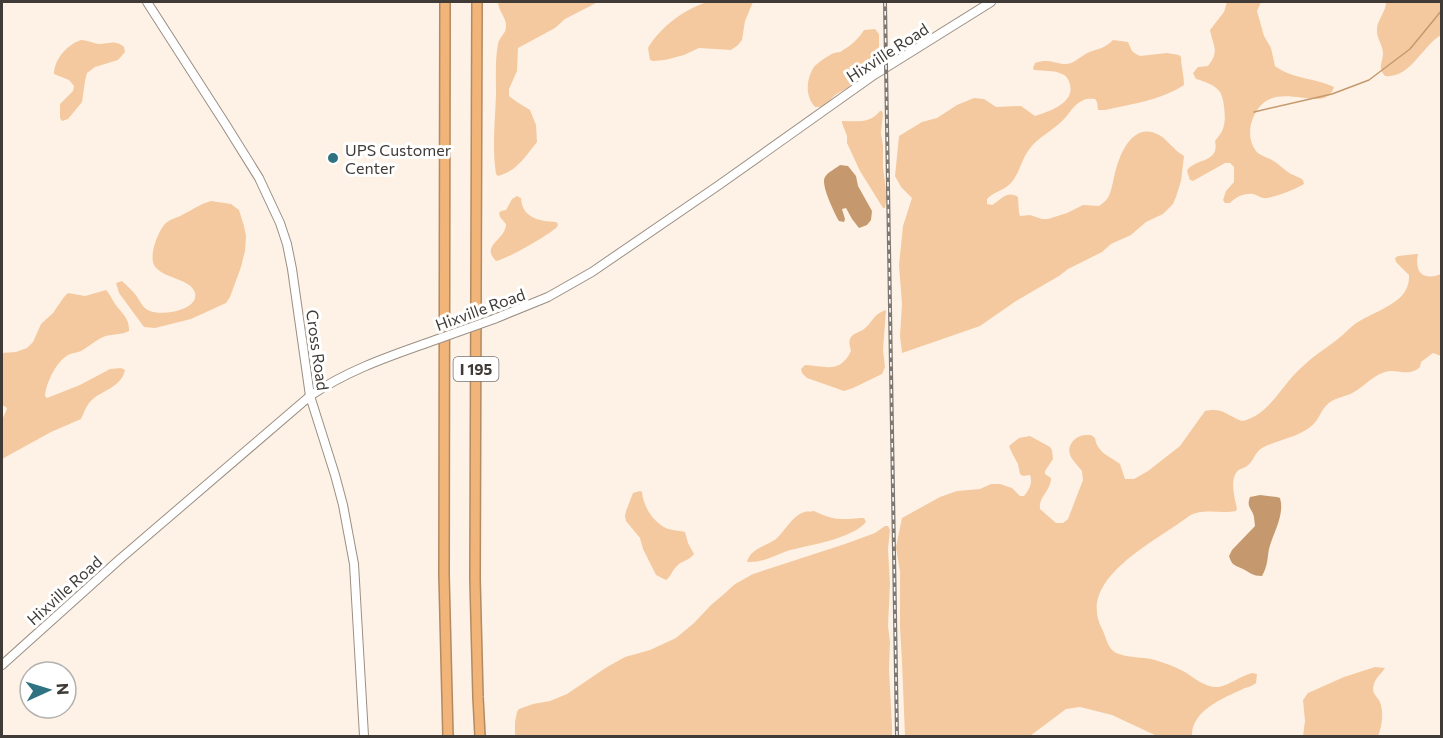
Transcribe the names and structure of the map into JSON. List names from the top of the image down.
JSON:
{
  "streets": {
    "highway": ["I 195"],
    "street": ["Hixville Road", "Cross Road"]
  },
  "crossings": [
    ["Hixville Road", "Cross Road"]
  ],
  "places": ["UPS Customer Center"],
  "north": "right"
}
